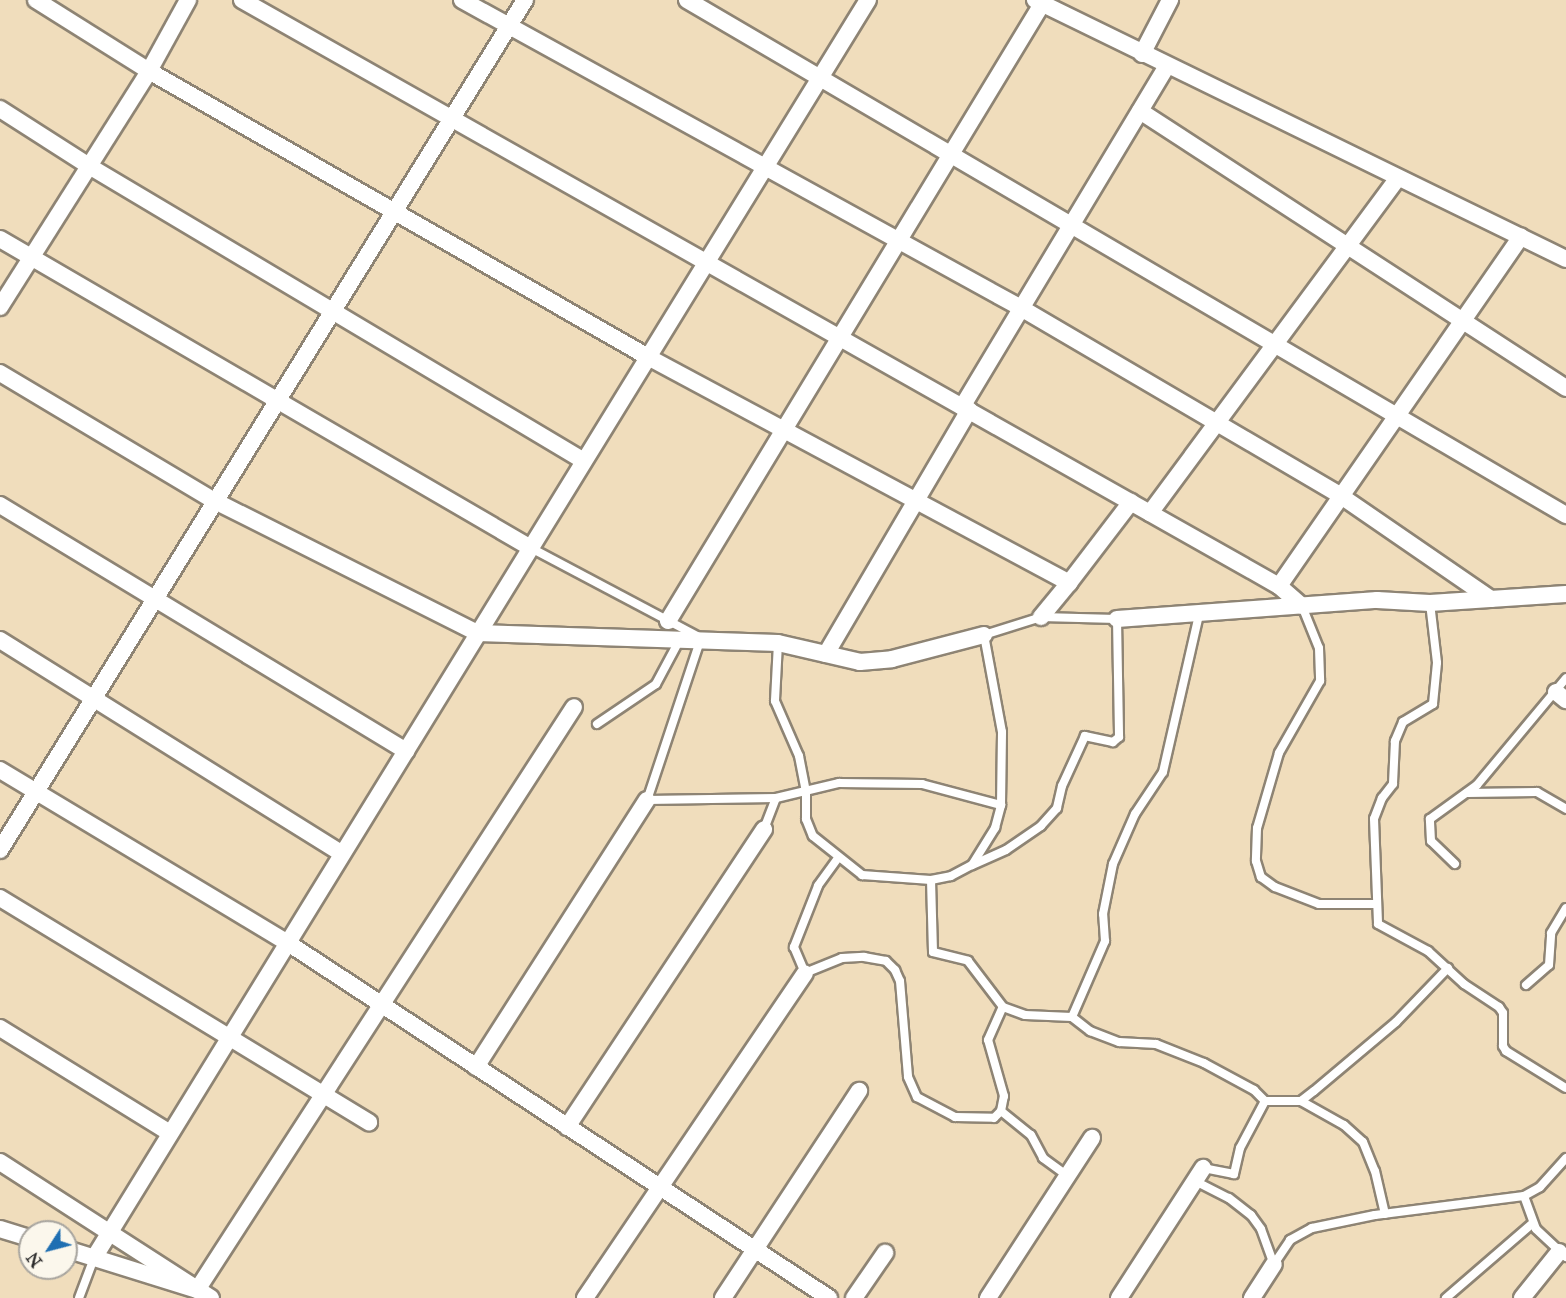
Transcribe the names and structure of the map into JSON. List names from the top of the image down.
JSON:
{
  "north": "bottom left"
}
